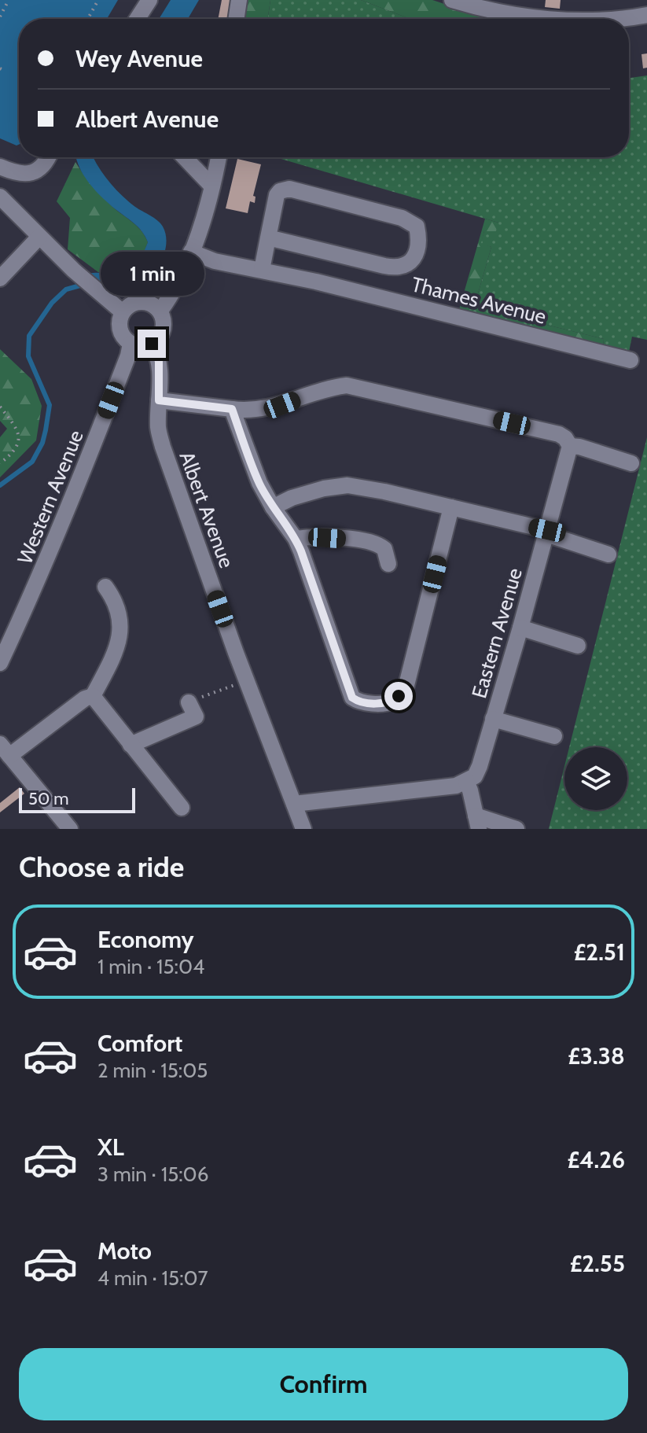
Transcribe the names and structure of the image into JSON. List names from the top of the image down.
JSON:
{
  "streets": {
    "street": [
      "Thames Avenue",
      "Western Avenue",
      "Albert Avenue",
      "Eastern Avenue"
    ]
  },
  "crossings": [
    ["Western Avenue", "Albert Avenue"]
  ],
  "scale_bar": "50 m",
  "page": {
    "banner": ["Wey Avenue", "Albert Avenue"],
    "bubble": "1 min",
    "scale": "50 m",
    "heading": "Choose a ride",
    "list": [
      {
        "name": "Economy",
        "note": "1 min · 15:04",
        "value": "£2.51"
      },
      {
        "name": "Comfort",
        "note": "2 min · 15:05",
        "value": "£3.38"
      },
      {
        "name": "XL",
        "note": "3 min · 15:06",
        "value": "£4.26"
      },
      {
        "name": "Moto",
        "note": "4 min · 15:07",
        "value": "£2.55"
      }
    ],
    "buttons": "Confirm"
  }
}
